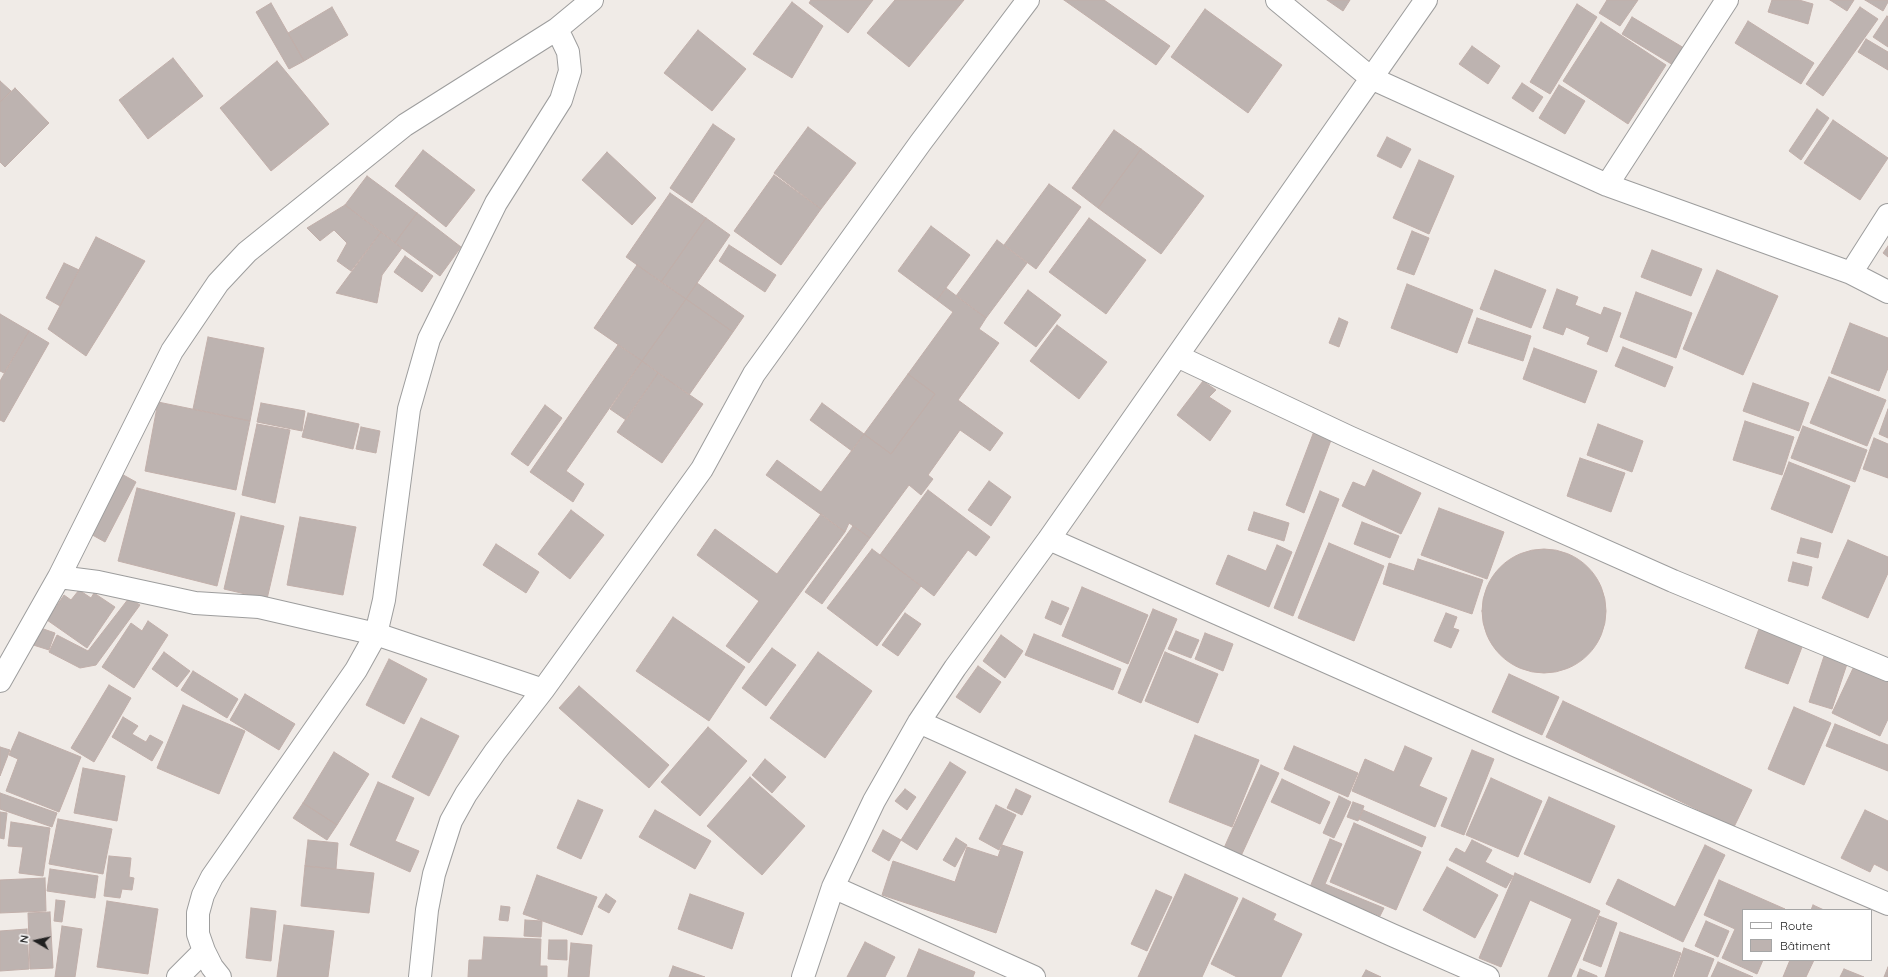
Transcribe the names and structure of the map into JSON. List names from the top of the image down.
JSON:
{
  "legend": ["Route", "Bâtiment"],
  "north": "left"
}
